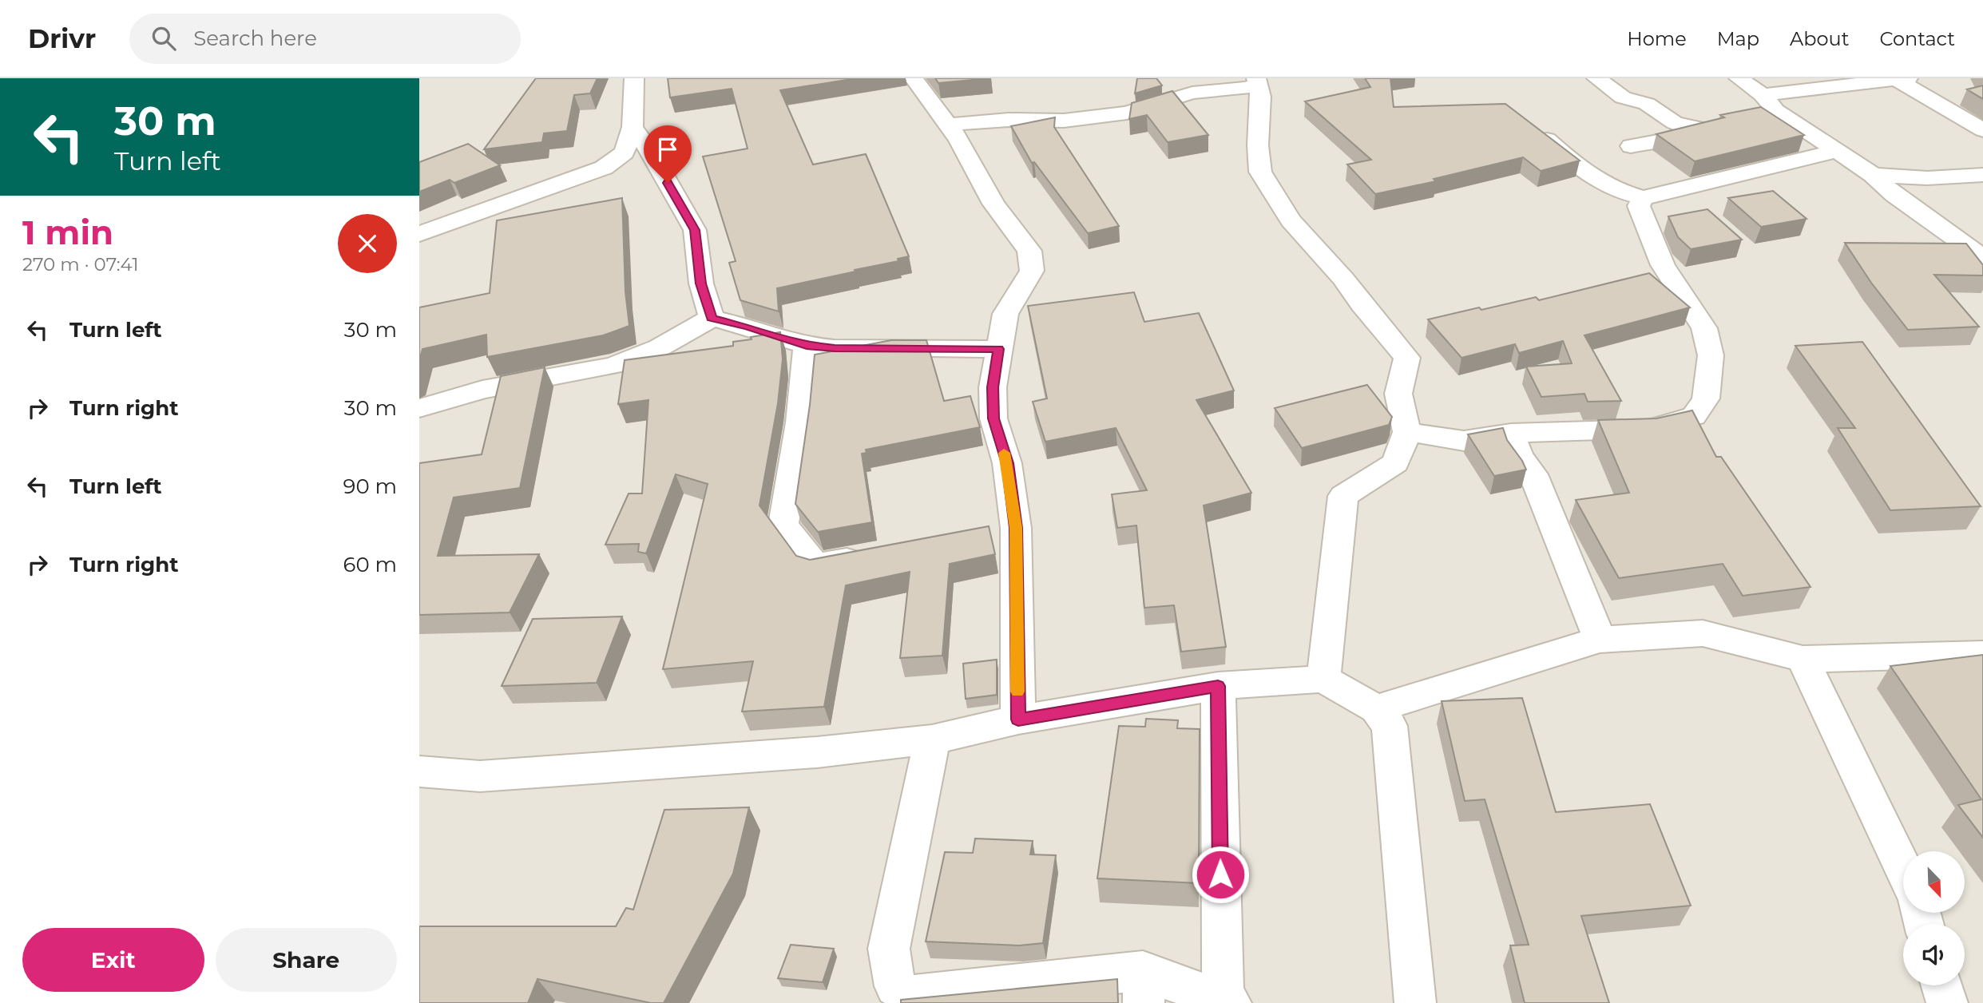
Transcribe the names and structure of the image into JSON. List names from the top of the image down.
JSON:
{
  "north": "bottom right",
  "page": {
    "header": "Drivr",
    "search": "Search here",
    "nav": [
      "Home",
      "Map",
      "About",
      "Contact"
    ],
    "turn": ["30 m", "Turn left"],
    "heading": ["1 min", "270 m · 07:41"],
    "list": [
      {
        "name": "Turn left",
        "value": "30 m"
      },
      {
        "name": "Turn right",
        "value": "30 m"
      },
      {
        "name": "Turn left",
        "value": "90 m"
      },
      {
        "name": "Turn right",
        "value": "60 m"
      }
    ],
    "buttons": ["Exit", "Share"]
  }
}
